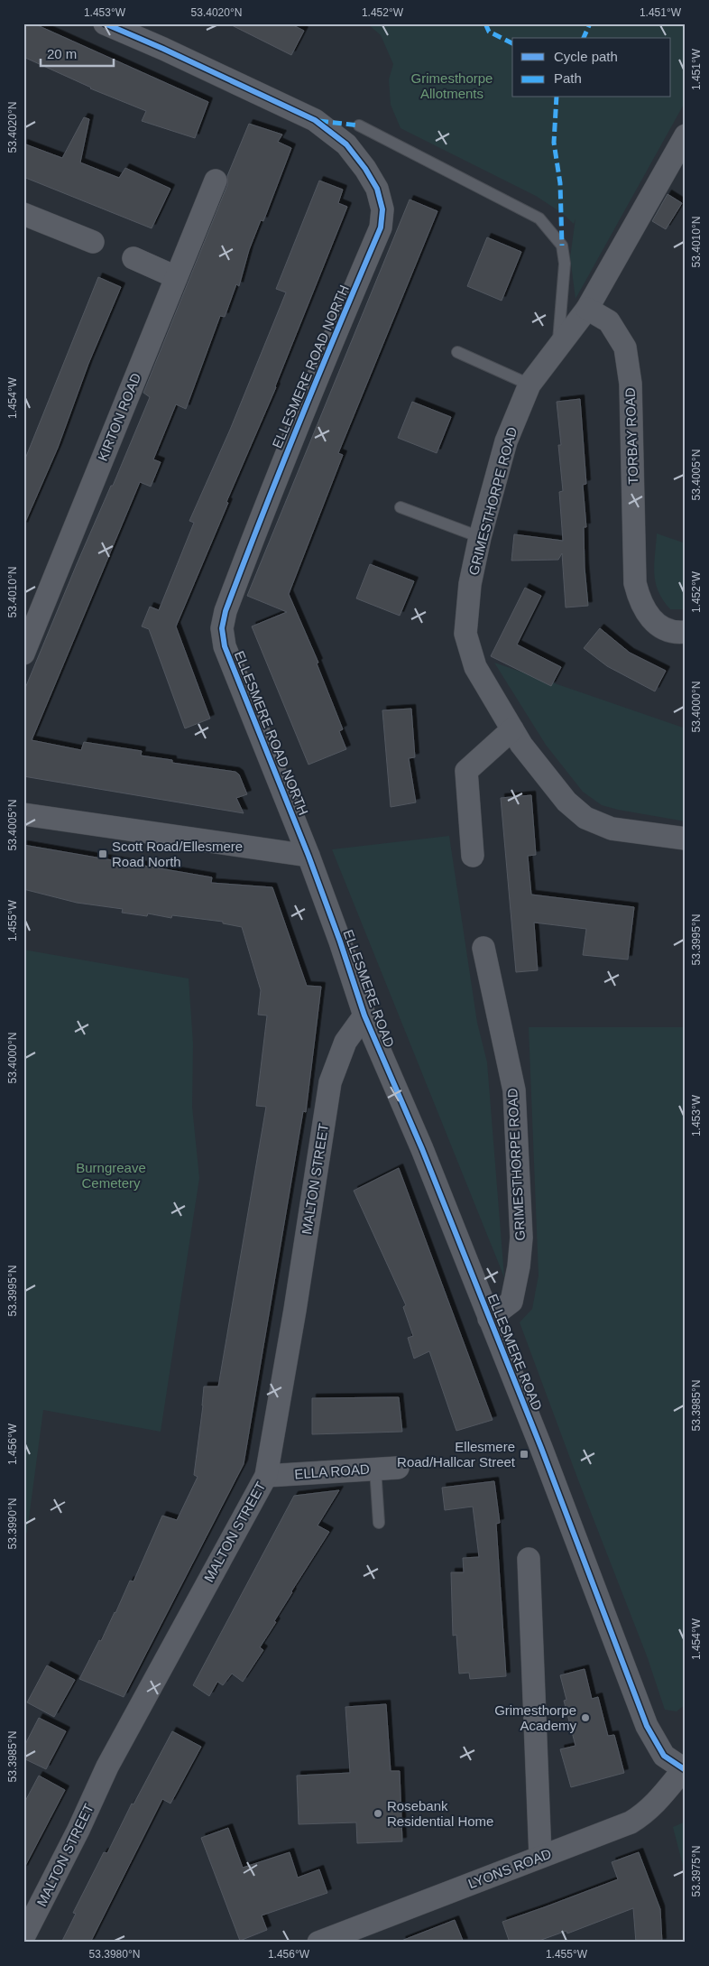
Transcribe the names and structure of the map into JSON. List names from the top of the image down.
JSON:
{
  "streets": {
    "street": [
      "ELLESMERE ROAD NORTH",
      "KIRTON ROAD",
      "TORBAY ROAD",
      "GRIMESTHORPE ROAD",
      "ELLESMERE ROAD",
      "MALTON STREET",
      "ELLA ROAD",
      "LYONS ROAD"
    ]
  },
  "crossings": [
    ["ELLESMERE ROAD NORTH", "ELLESMERE ROAD"],
    ["TORBAY ROAD", "GRIMESTHORPE ROAD"],
    ["GRIMESTHORPE ROAD", "ELLESMERE ROAD"],
    ["ELLESMERE ROAD", "MALTON STREET"],
    ["ELLESMERE ROAD", "LYONS ROAD"],
    ["MALTON STREET", "ELLA ROAD"]
  ],
  "parks": ["Grimesthorpe Allotments", "Burngreave Cemetery"],
  "places": {
    "transit": ["Scott Road/Ellesmere Road North", "Ellesmere Road/Hallcar Street"],
    "other": ["Grimesthorpe Academy", "Rosebank Residential Home"]
  },
  "legend": ["Cycle path", "Path"],
  "scale_bar": "20 m",
  "coordinates": [
    "1.453°W",
    "53.4020°N",
    "1.452°W",
    "1.451°W",
    "53.4010°N",
    "1.454°W",
    "53.4005°N",
    "53.4000°N",
    "1.455°W",
    "53.3995°N",
    "53.3985°N",
    "1.456°W",
    "53.3990°N",
    "53.3975°N",
    "53.3980°N"
  ]
}
